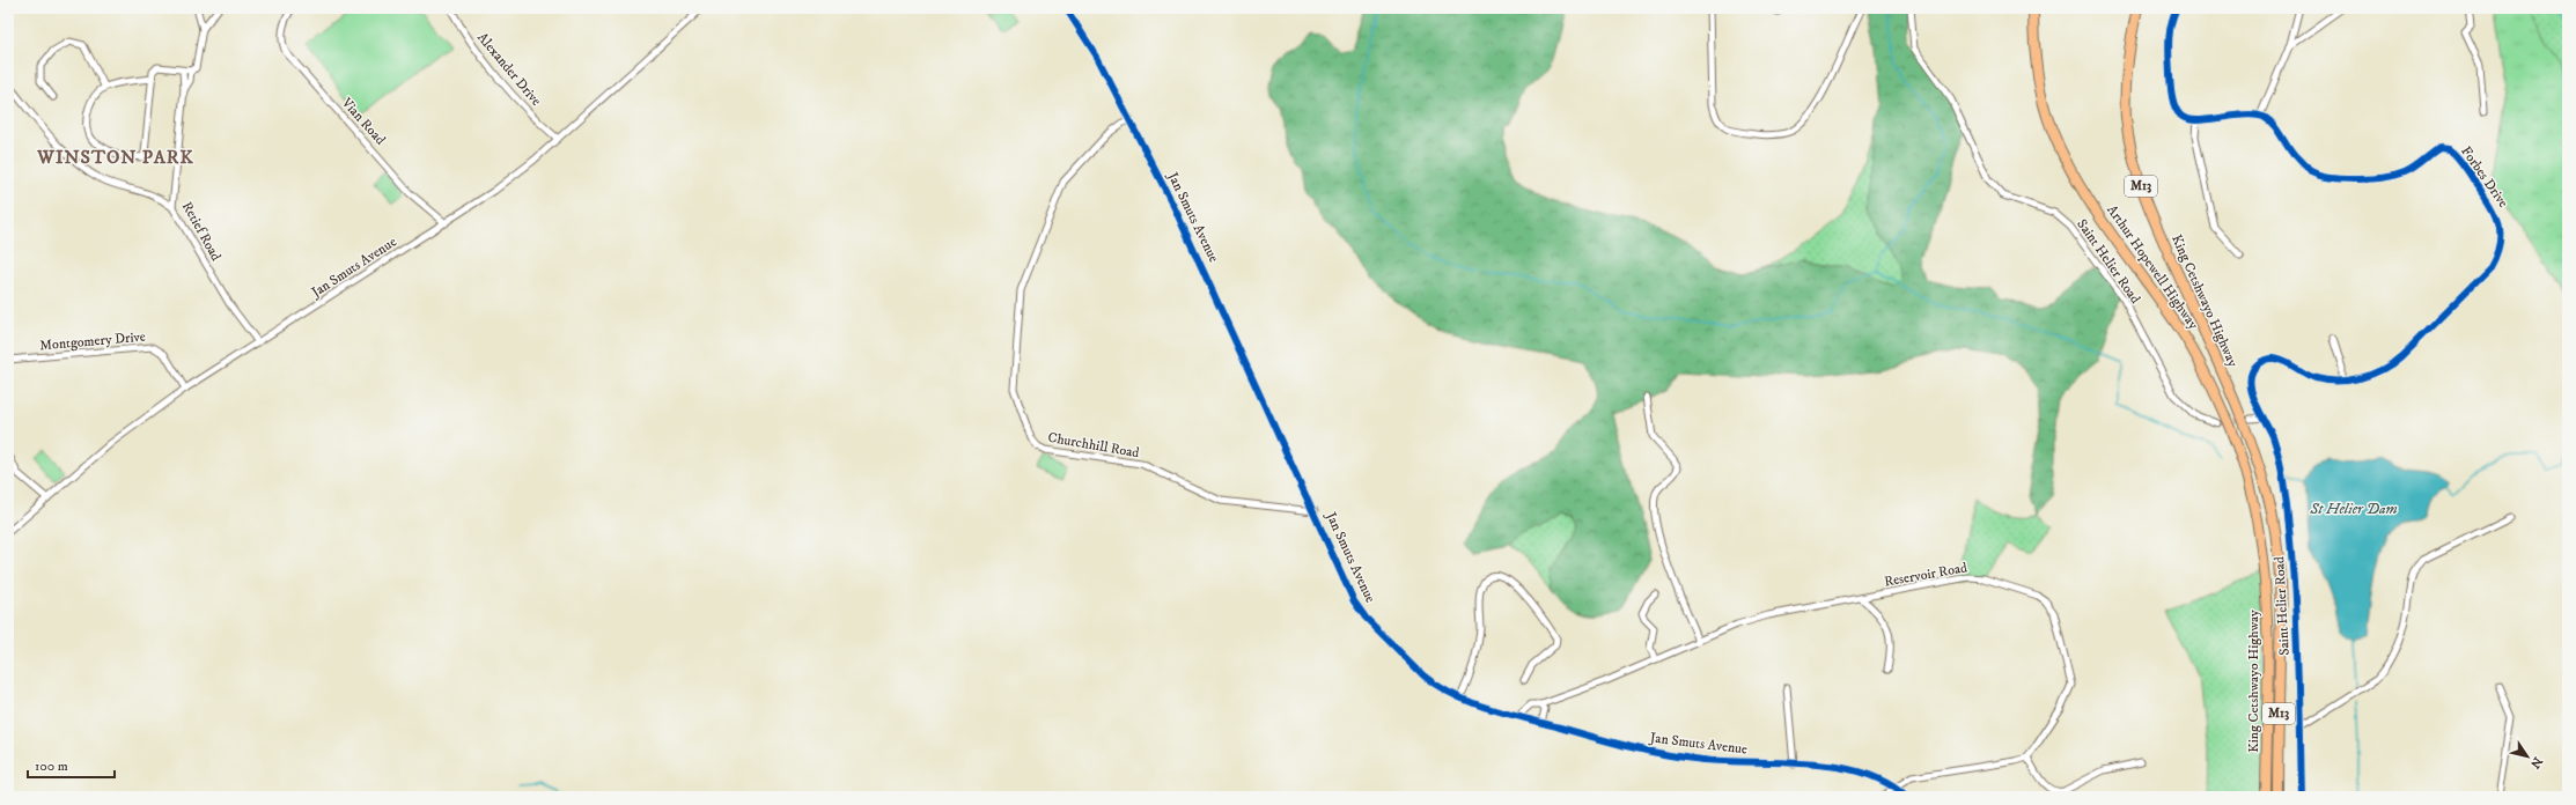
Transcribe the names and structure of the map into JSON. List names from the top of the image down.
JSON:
{
  "streets": {
    "highway": ["M13", "Arthur Hopewell Highway", "King Cetshwayo Highway"],
    "street": [
      "Alexander Drive",
      "Vian Road",
      "Forbes Drive",
      "Jan Smuts Avenue",
      "Retief Road",
      "Saint Helier Road",
      "Montgomery Drive",
      "Churchhill Road",
      "Reservoir Road"
    ]
  },
  "crossings": [
    ["Alexander Drive", "Jan Smuts Avenue"],
    ["Vian Road", "Jan Smuts Avenue"],
    ["Forbes Drive", "Saint Helier Road"],
    ["Jan Smuts Avenue", "Retief Road"],
    ["Jan Smuts Avenue", "Montgomery Drive"],
    ["Jan Smuts Avenue", "Churchhill Road"],
    ["Jan Smuts Avenue", "Reservoir Road"],
    ["Arthur Hopewell Highway", "King Cetshwayo Highway"]
  ],
  "districts": ["WINSTON PARK"],
  "water": ["St Helier Dam"],
  "scale_bar": "100 m",
  "north": "bottom right"
}
